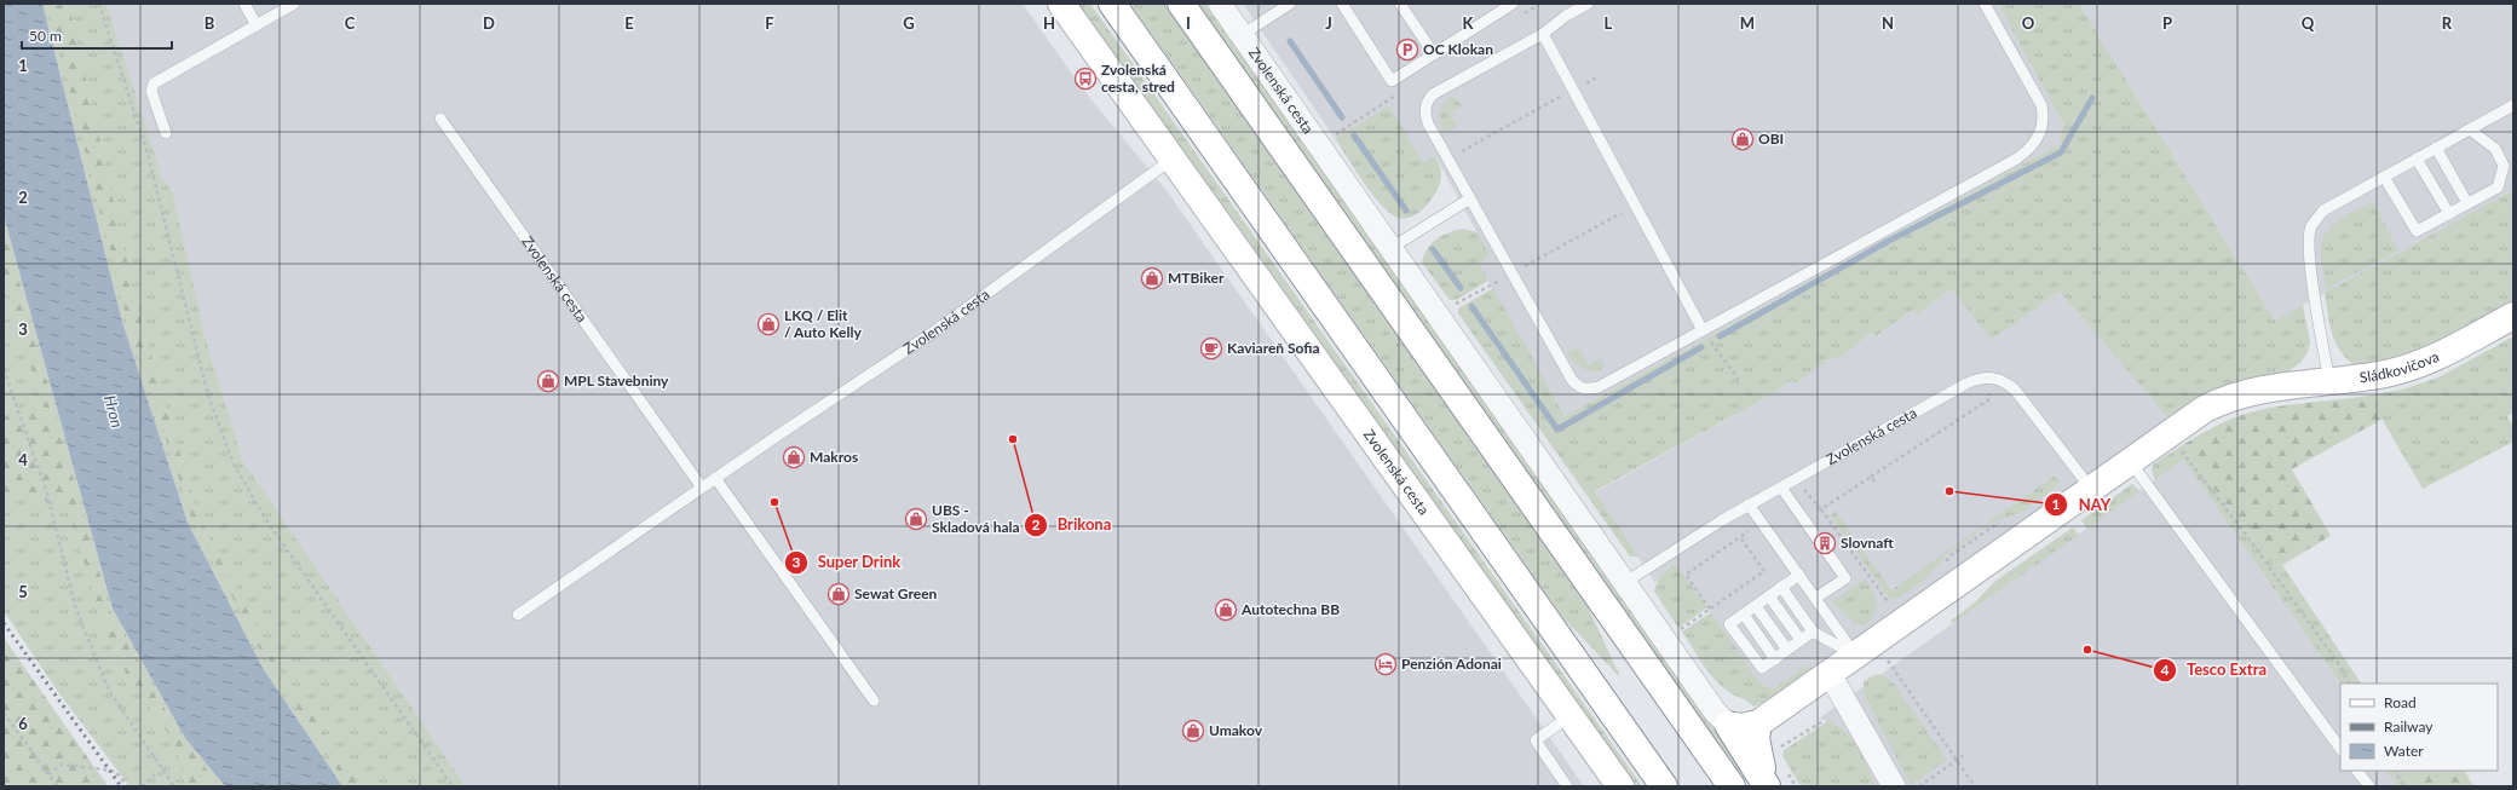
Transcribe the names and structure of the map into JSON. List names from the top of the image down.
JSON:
{
  "streets": {
    "main road": ["Zvolenská cesta", "Sládkovičova"]
  },
  "water": ["Hron"],
  "places": {
    "parking": ["OC Klokan"],
    "bus stop": ["Zvolenská cesta, stred"],
    "shop": [
      "OBI",
      "MTBiker",
      "LKQ / Elit / Auto Kelly",
      "MPL Stavebniny",
      "Makros",
      "UBS - Skladová hala",
      "Sewat Green",
      "Autotechna BB",
      "Umakov"
    ],
    "cafe": ["Kaviareň Sofia"],
    "other": [
      "Brikona",
      "NAY",
      "Super Drink",
      "Tesco Extra"
    ],
    "building": ["Slovnaft"],
    "hotel": ["Penzión Adonai"]
  },
  "legend": ["Road", "Railway", "Water"],
  "scale_bar": "50 m",
  "grid": {
    "columns": [
      "B",
      "C",
      "D",
      "E",
      "F",
      "G",
      "H",
      "I",
      "J",
      "K",
      "L",
      "M",
      "N",
      "O",
      "P",
      "Q",
      "R"
    ],
    "rows": [
      "1",
      "2",
      "3",
      "4",
      "5",
      "6"
    ]
  }
}
